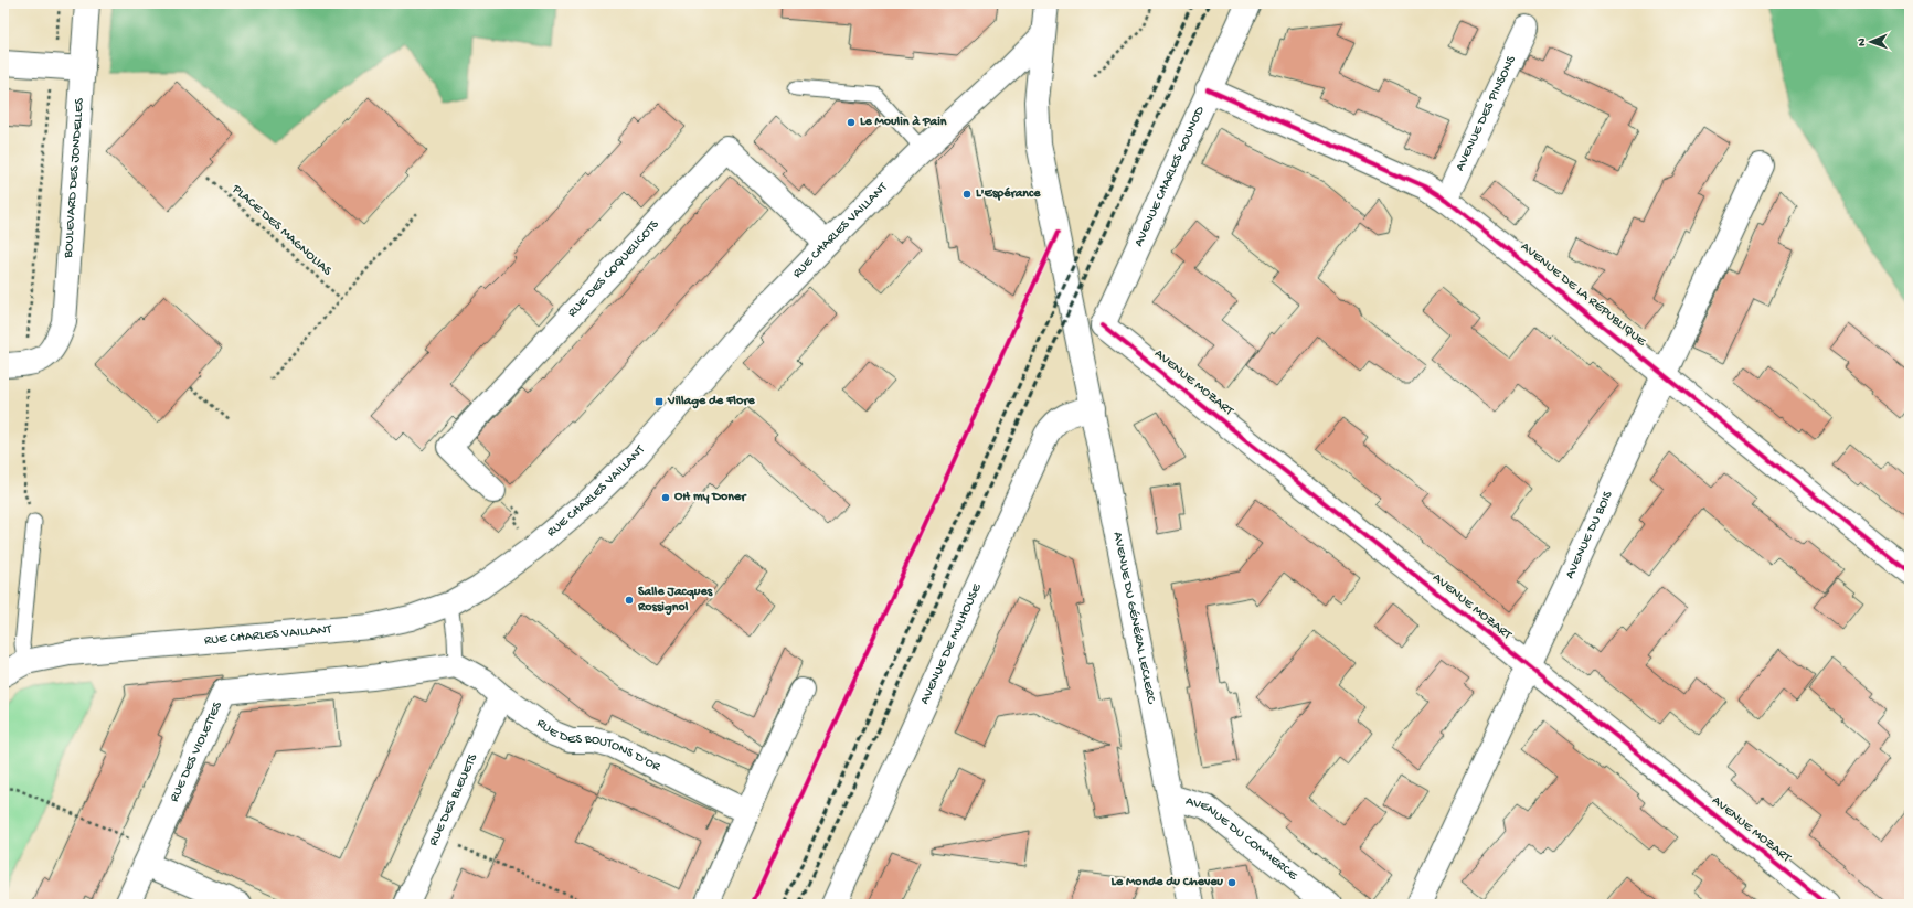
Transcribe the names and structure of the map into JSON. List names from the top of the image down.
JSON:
{
  "streets": {
    "street": [
      "AVENUE DES PINSONS",
      "AVENUE CHARLES GOUNOD",
      "BOULEVARD DES JONDELLES",
      "RUE CHARLES VAILLANT",
      "RUE DES COQUELICOTS",
      "AVENUE DE LA RÉPUBLIQUE",
      "AVENUE MOZART",
      "AVENUE DU BOIS",
      "AVENUE DU GÉNÉRAL LECLERC",
      "AVENUE DE MULHOUSE",
      "RUE DES BOUTONS D'OR",
      "RUE DES VIOLETTES",
      "RUE DES BLEUETS",
      "AVENUE DU COMMERCE"
    ],
    "path": ["PLACE DES MAGNOLIAS"]
  },
  "crossings": [
    ["AVENUE DES PINSONS", "AVENUE DE LA RÉPUBLIQUE"],
    ["AVENUE CHARLES GOUNOD", "AVENUE DE LA RÉPUBLIQUE"],
    ["AVENUE CHARLES GOUNOD", "AVENUE MOZART"],
    ["RUE CHARLES VAILLANT", "RUE DES COQUELICOTS"],
    ["RUE CHARLES VAILLANT", "AVENUE DU GÉNÉRAL LECLERC"],
    ["AVENUE DE LA RÉPUBLIQUE", "AVENUE DU BOIS"],
    ["AVENUE MOZART", "AVENUE DU BOIS"],
    ["AVENUE DU GÉNÉRAL LECLERC", "AVENUE DE MULHOUSE"],
    ["AVENUE DU GÉNÉRAL LECLERC", "AVENUE DU COMMERCE"],
    ["RUE DES BOUTONS D'OR", "RUE DES VIOLETTES"],
    ["RUE DES BOUTONS D'OR", "RUE DES BLEUETS"]
  ],
  "places": {
    "other": [
      "Le Moulin à Pain",
      "L'Espérance",
      "OH my Doner",
      "Salle Jacques Rossignol",
      "Le Monde du Cheveu"
    ],
    "transit": ["Village de Flore"]
  },
  "north": "left"
}
